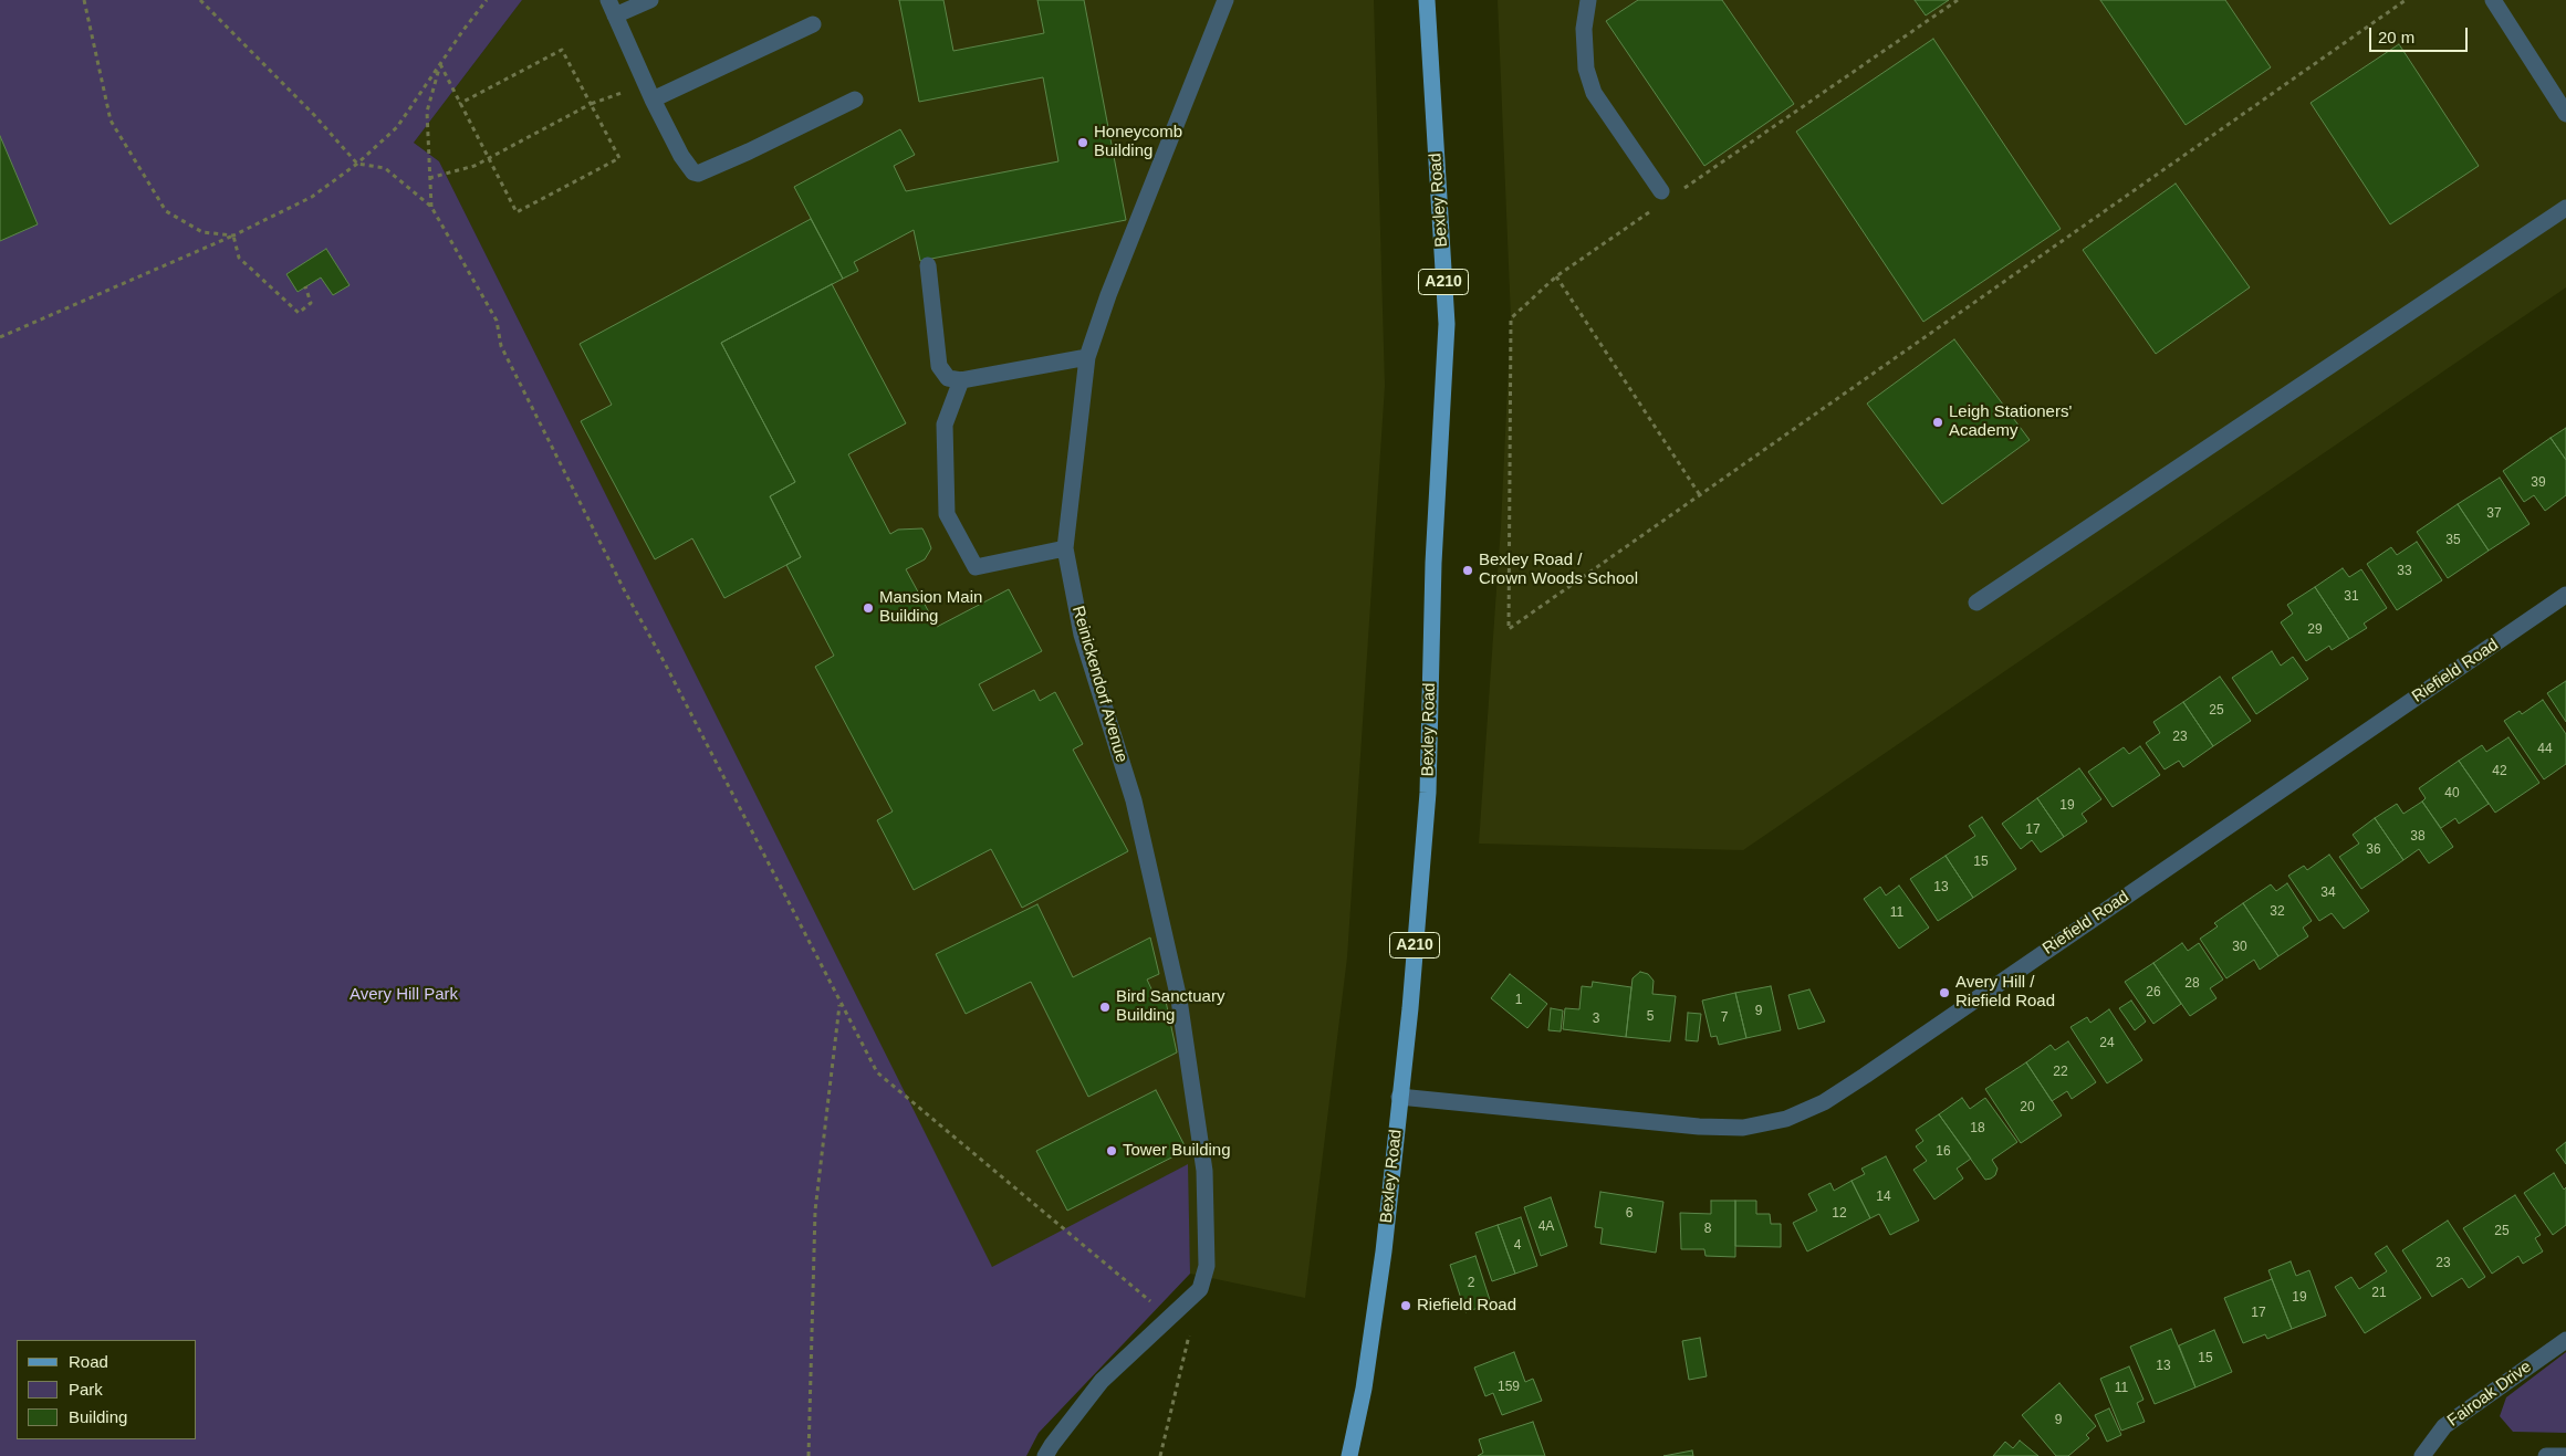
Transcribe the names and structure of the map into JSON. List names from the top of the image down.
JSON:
{
  "streets": {
    "main road": ["Bexley Road", "A210"],
    "street": ["Riefield Road", "Reinickendorf Avenue", "Fairoak Drive"]
  },
  "crossings": [
    ["Bexley Road", "Riefield Road"]
  ],
  "parks": ["Avery Hill Park"],
  "places": [
    "Honeycomb Building",
    "Leigh Stationers' Academy",
    "Bexley Road / Crown Woods School",
    "Mansion Main Building",
    "Avery Hill / Riefield Road",
    "Bird Sanctuary Building",
    "Tower Building",
    "Riefield Road"
  ],
  "house_numbers": [
    "39",
    "37",
    "35",
    "33",
    "31",
    "29",
    "25",
    "23",
    "44",
    "42",
    "40",
    "19",
    "17",
    "38",
    "36",
    "15",
    "13",
    "34",
    "32",
    "11",
    "30",
    "28",
    "26",
    "1",
    "9",
    "5",
    "7",
    "3",
    "24",
    "22",
    "20",
    "18",
    "16",
    "14",
    "6",
    "12",
    "4A",
    "8",
    "25",
    "4",
    "23",
    "2",
    "21",
    "19",
    "17",
    "15",
    "13",
    "159",
    "11",
    "9"
  ],
  "legend": ["Road", "Park", "Building"],
  "scale_bar": "20 m"
}
